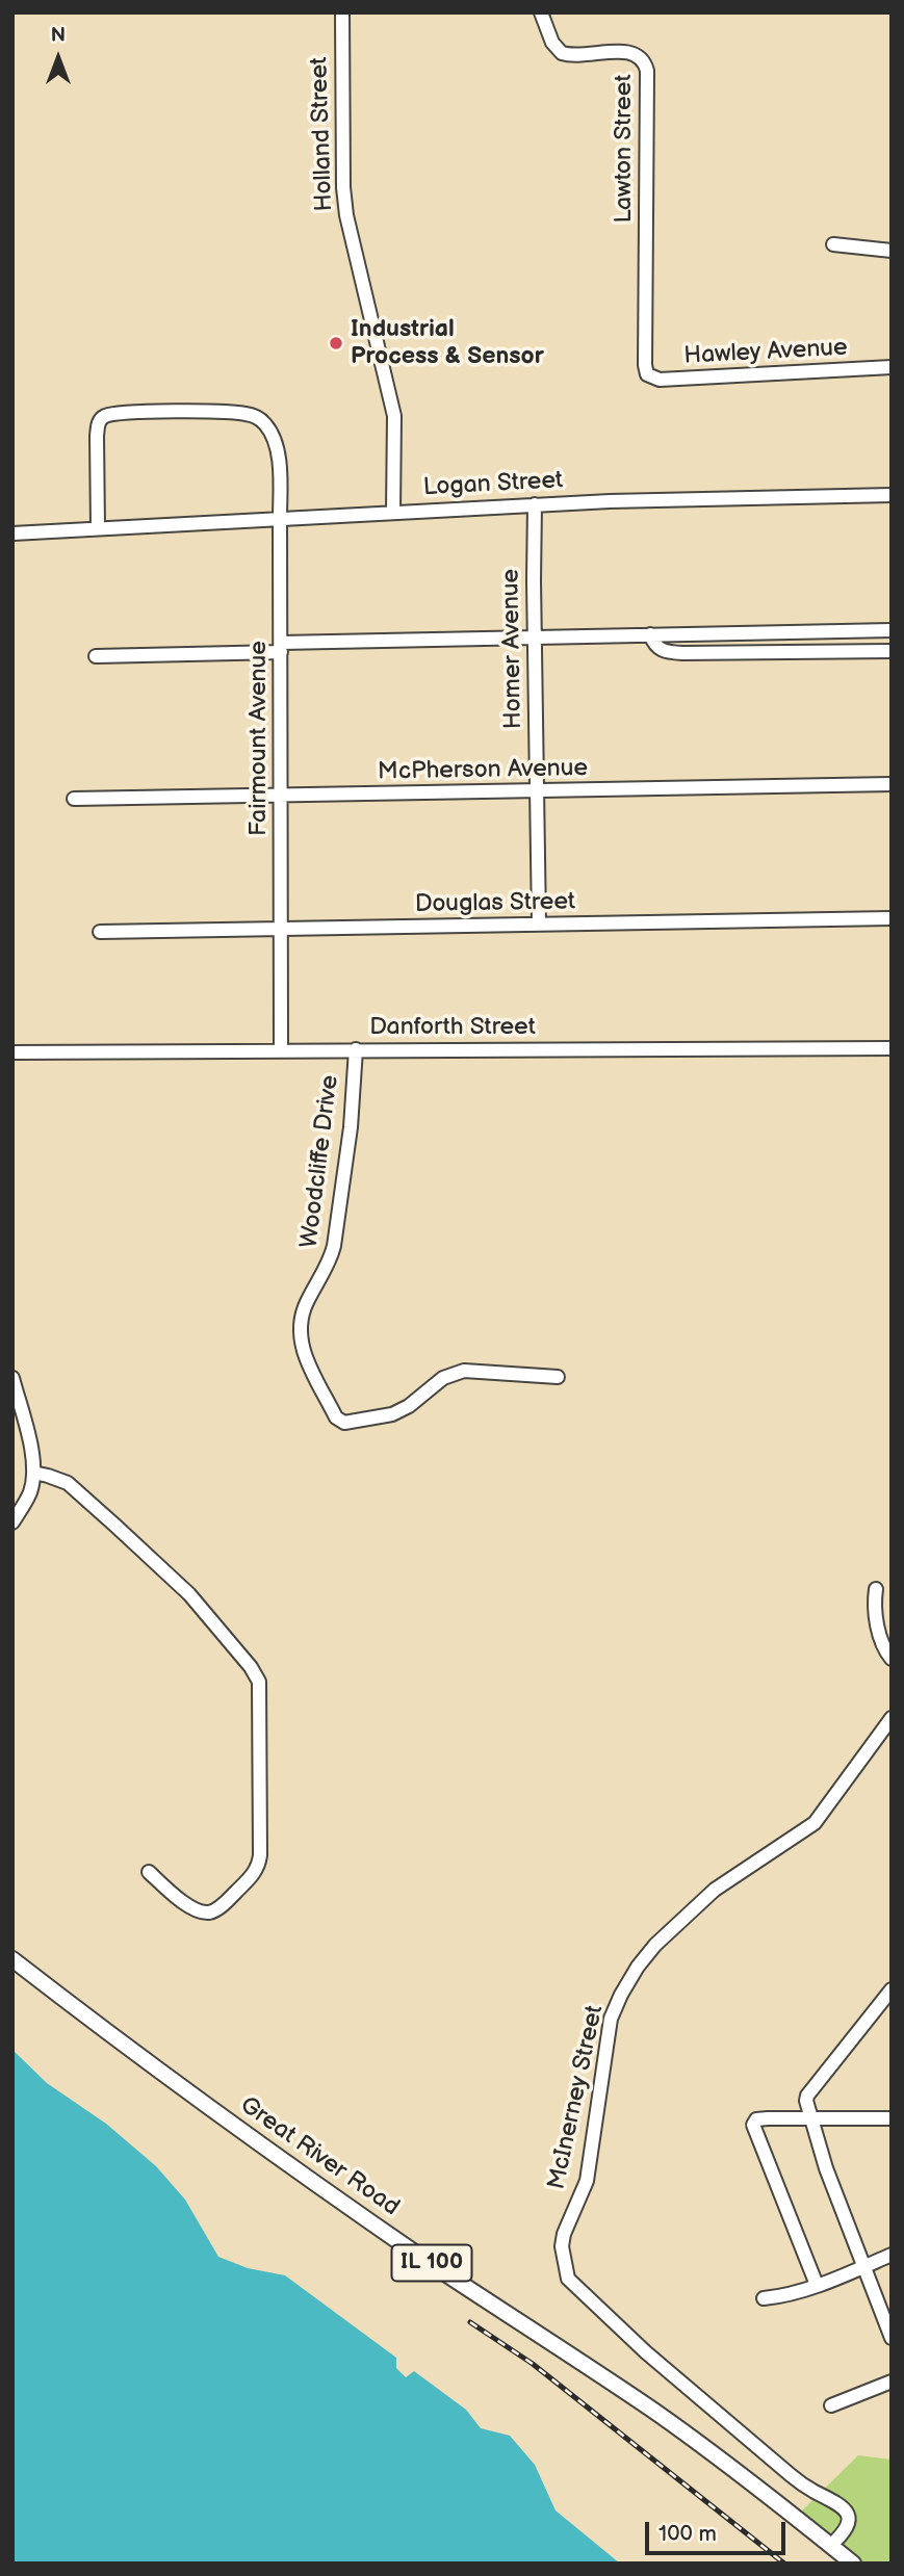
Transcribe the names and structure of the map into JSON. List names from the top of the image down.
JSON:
{
  "streets": {
    "main road": ["Great River Road", "IL 100"],
    "street": [
      "Holland Street",
      "Lawton Street",
      "Hawley Avenue",
      "Logan Street",
      "Homer Avenue",
      "Fairmount Avenue",
      "McPherson Avenue",
      "Douglas Street",
      "Danforth Street",
      "Woodcliffe Drive",
      "McInerney Street"
    ]
  },
  "crossings": [
    ["Holland Street", "Logan Street"],
    ["Lawton Street", "Hawley Avenue"],
    ["Logan Street", "Homer Avenue"],
    ["Logan Street", "Fairmount Avenue"],
    ["Homer Avenue", "McPherson Avenue"],
    ["Homer Avenue", "Douglas Street"],
    ["Fairmount Avenue", "McPherson Avenue"],
    ["Fairmount Avenue", "Douglas Street"],
    ["Fairmount Avenue", "Danforth Street"],
    ["Danforth Street", "Woodcliffe Drive"],
    ["McInerney Street", "Great River Road"]
  ],
  "places": ["Industrial Process & Sensor"],
  "scale_bar": "100 m",
  "north": "top"
}
